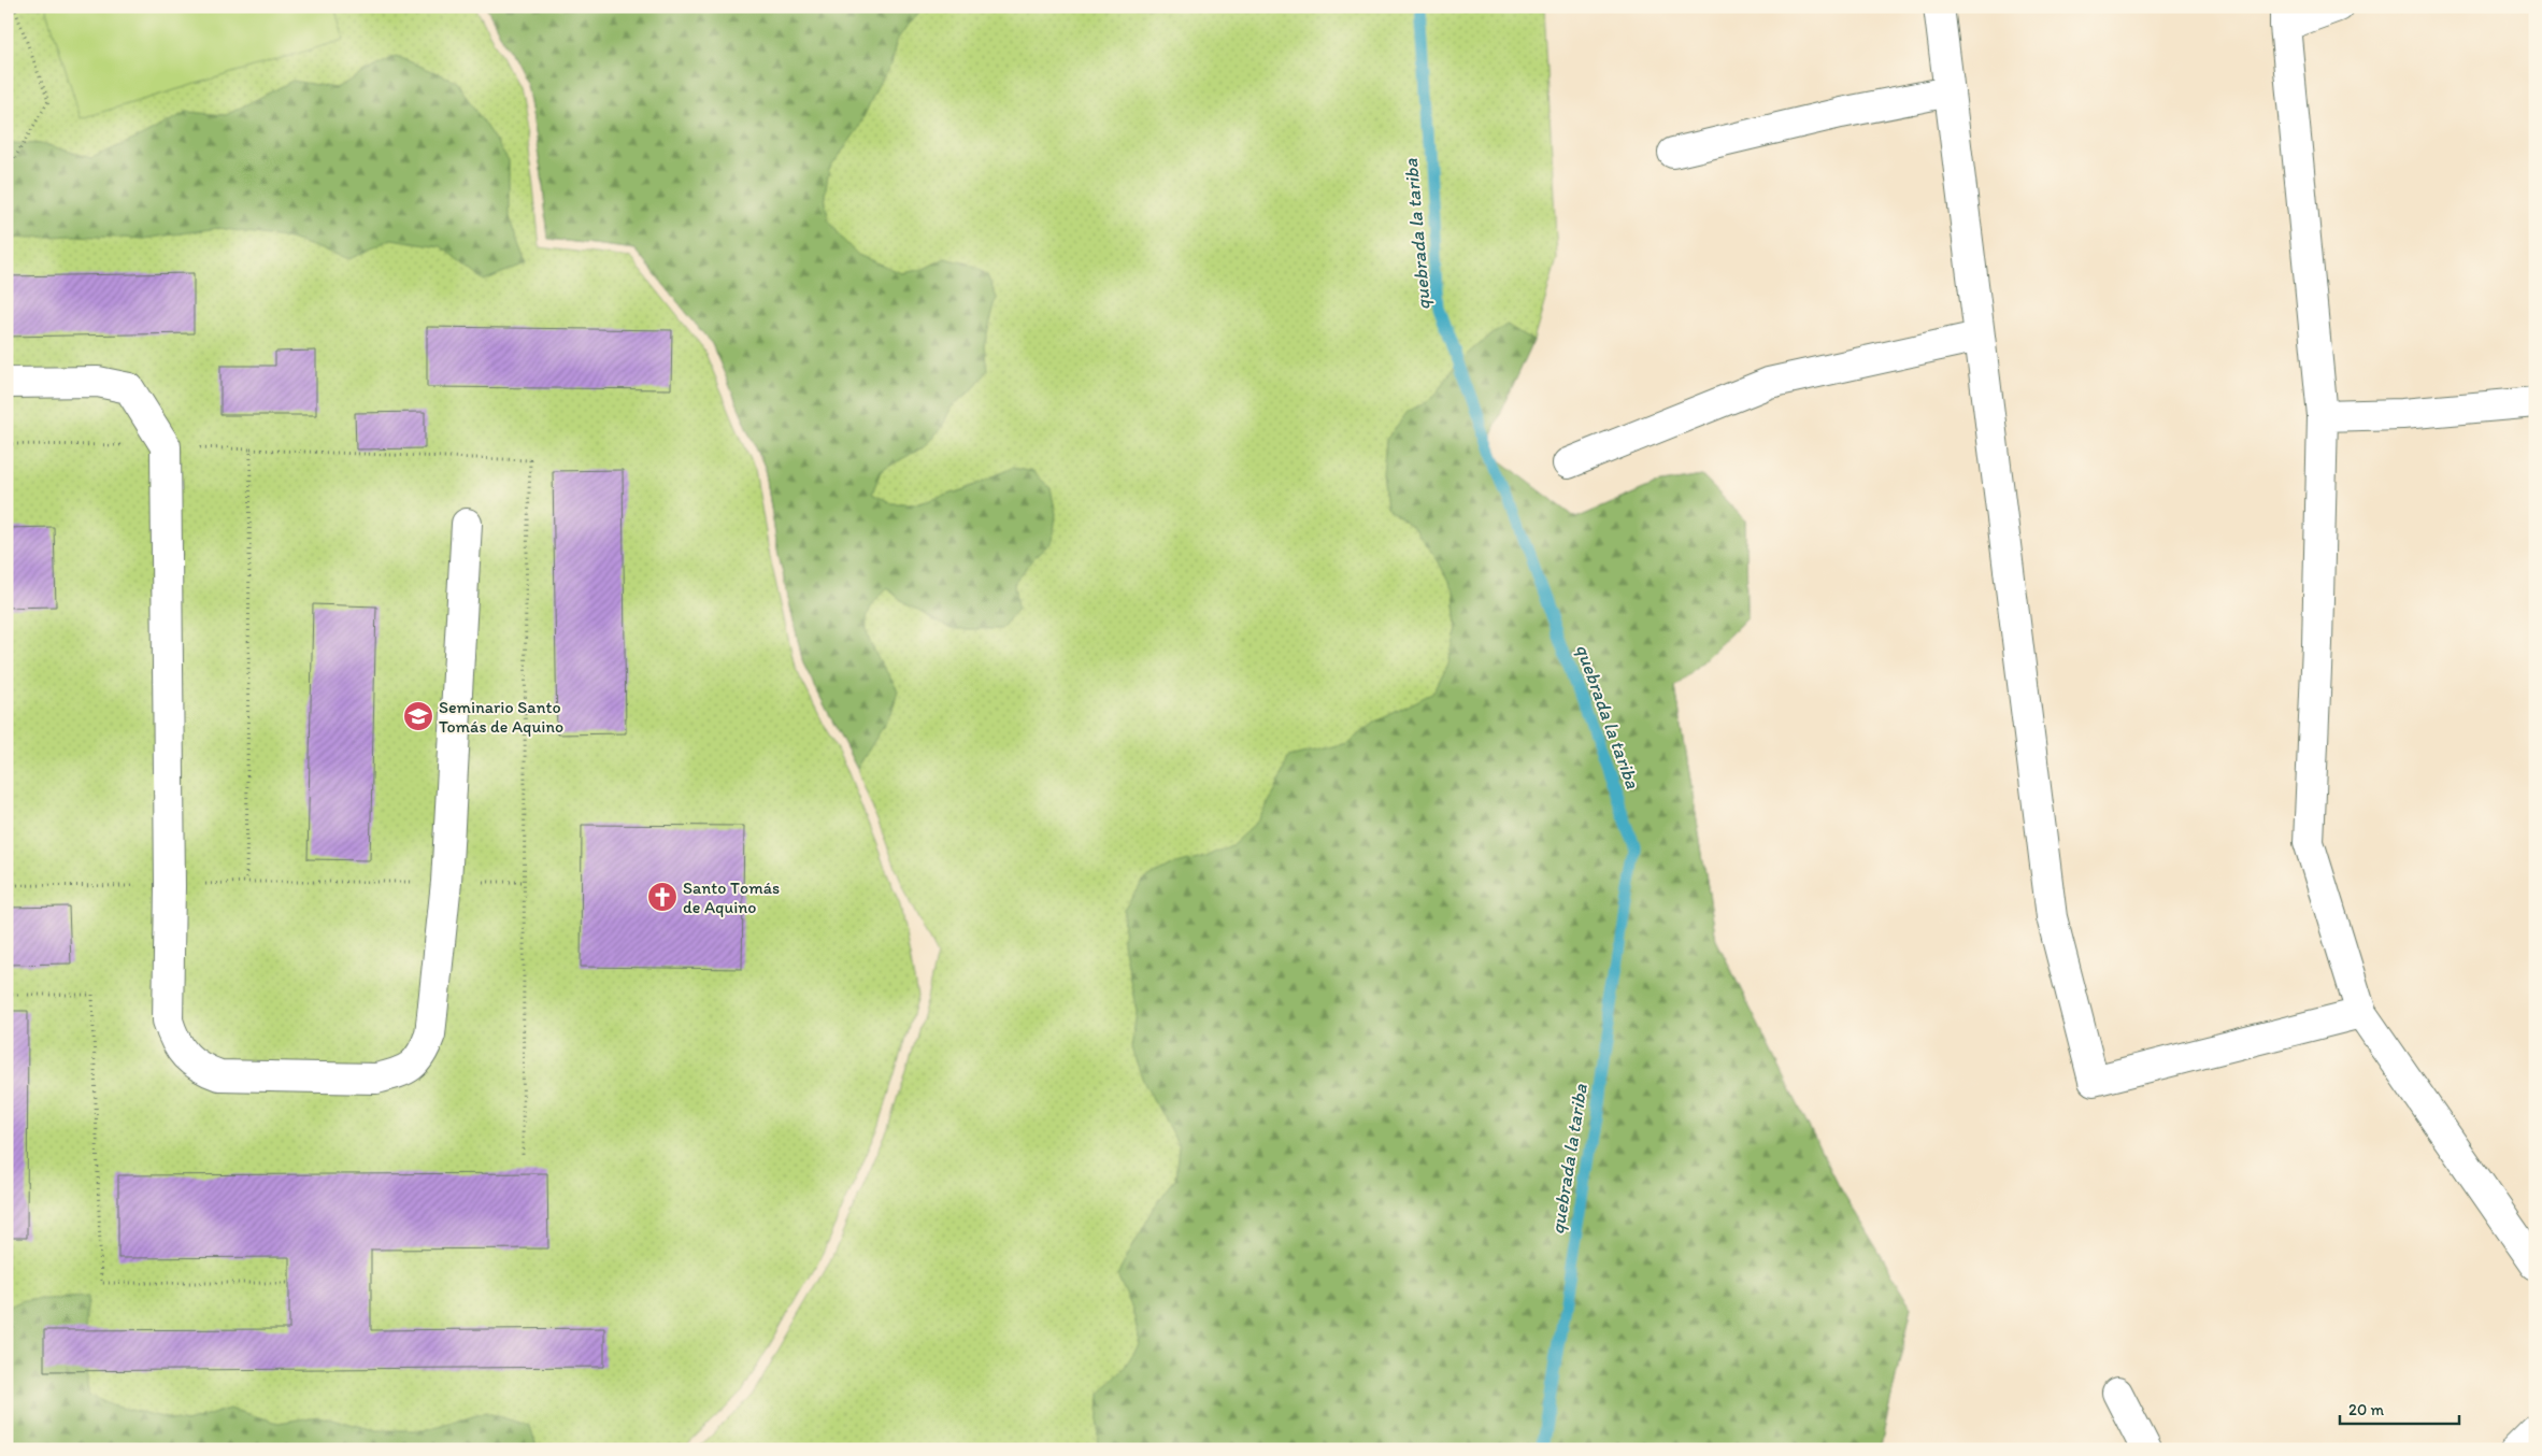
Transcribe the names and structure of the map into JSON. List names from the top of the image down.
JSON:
{
  "water": ["quebrada la tariba"],
  "places": {
    "school or university": ["Seminario Santo Tomás de Aquino"],
    "church": ["Santo Tomás de Aquino"]
  },
  "scale_bar": "20 m"
}
